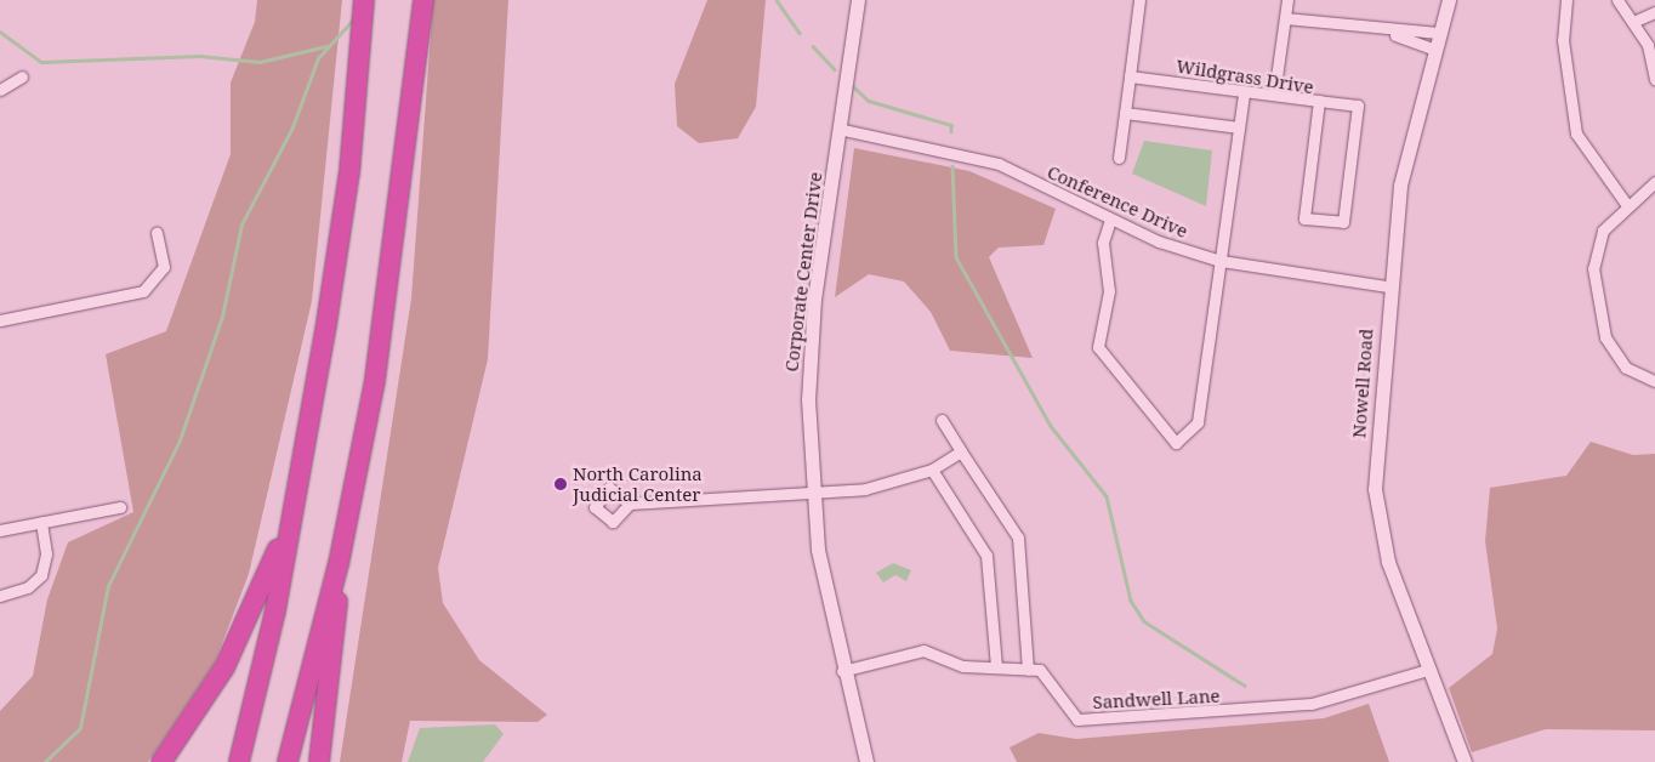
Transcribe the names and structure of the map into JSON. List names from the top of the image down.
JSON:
{
  "streets": {
    "street": [
      "Wildgrass Drive",
      "Conference Drive",
      "Corporate Center Drive",
      "Nowell Road",
      "Sandwell Lane"
    ]
  },
  "crossings": [
    ["Conference Drive", "Corporate Center Drive"],
    ["Conference Drive", "Nowell Road"],
    ["Corporate Center Drive", "Sandwell Lane"],
    ["Nowell Road", "Sandwell Lane"]
  ],
  "places": ["North Carolina Judicial Center"]
}
